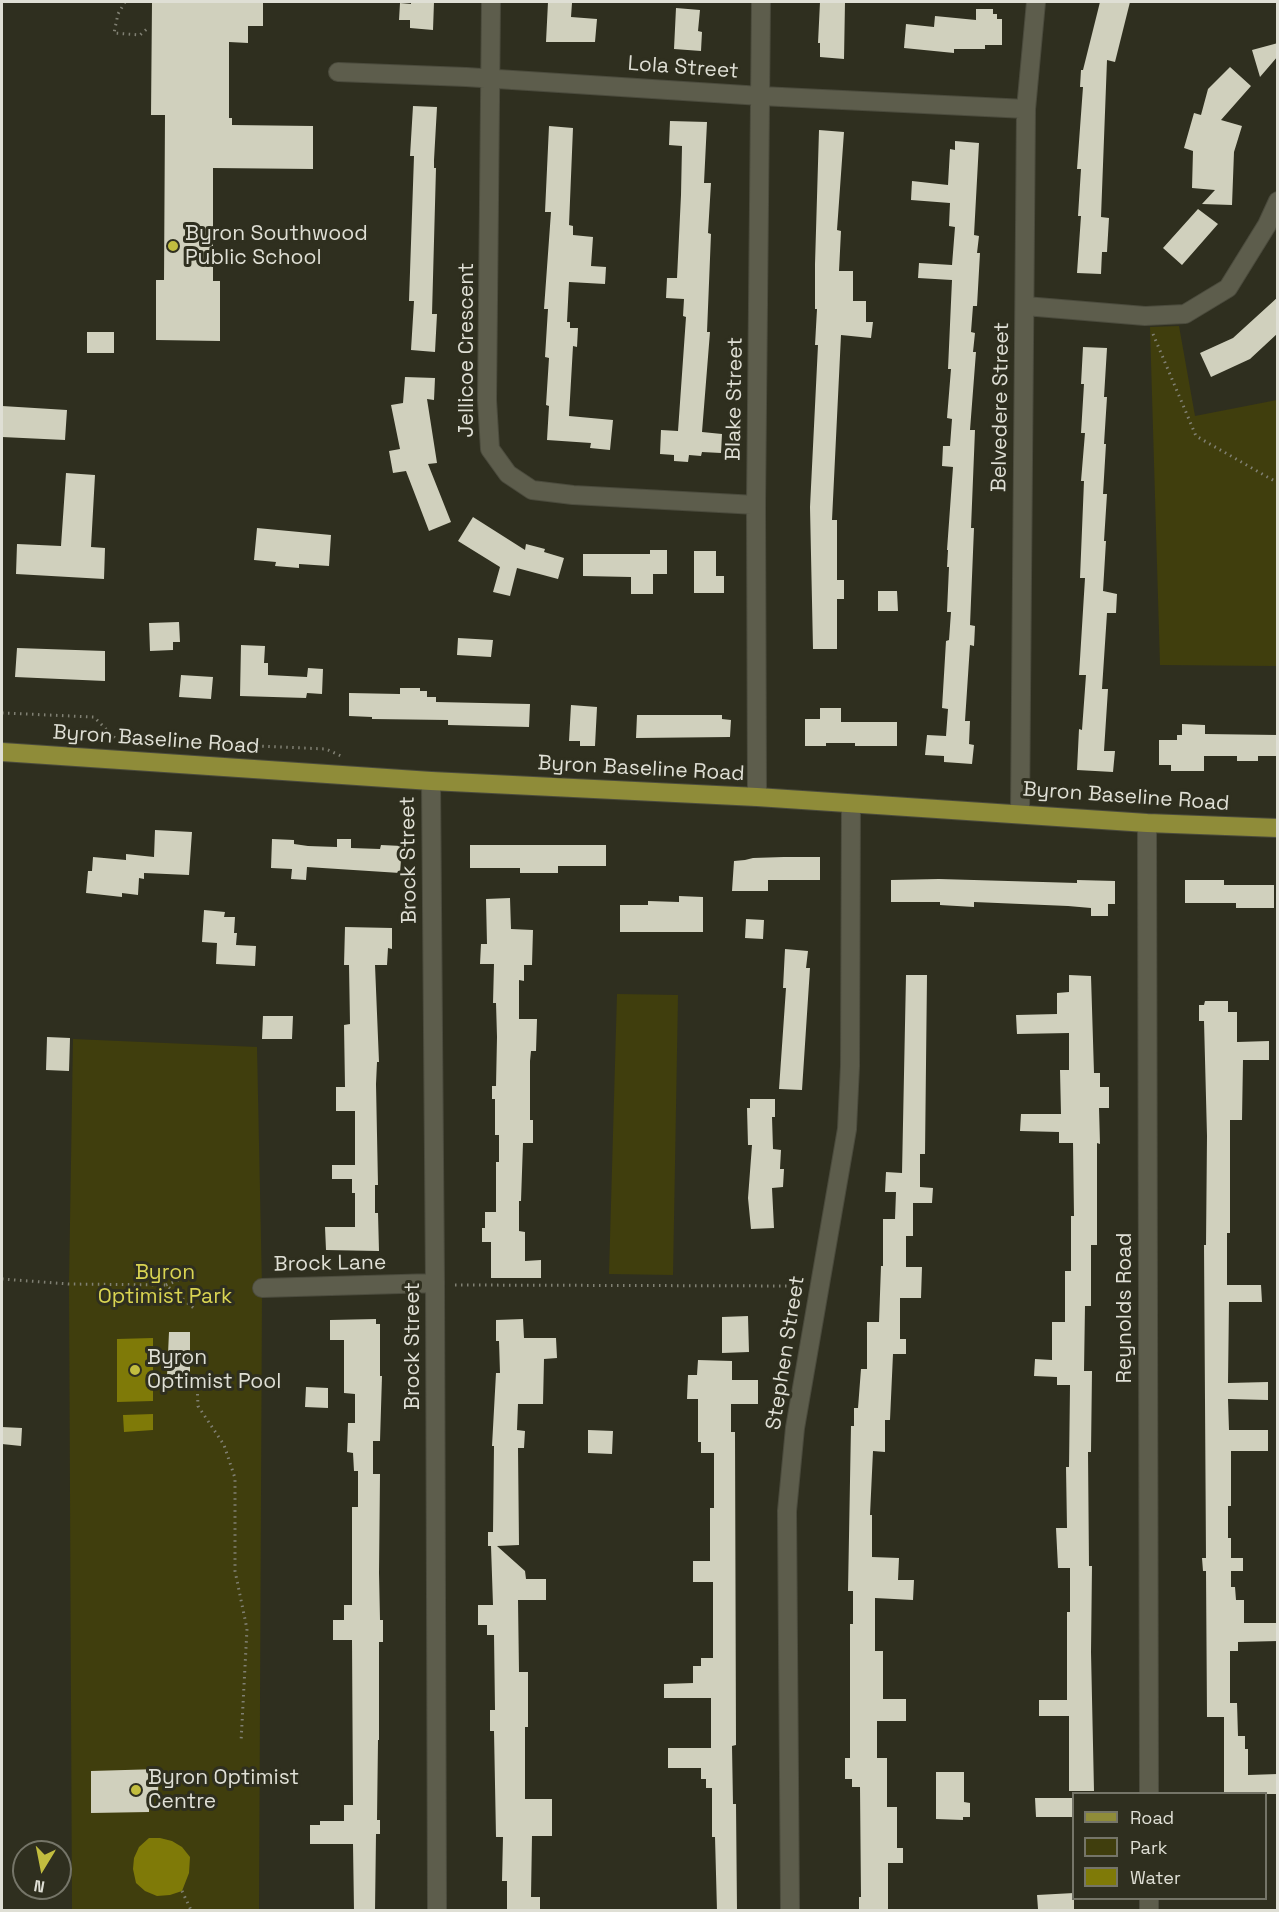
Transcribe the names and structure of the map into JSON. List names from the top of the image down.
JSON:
{
  "streets": {
    "main road": ["Byron Baseline Road"],
    "street": [
      "Lola Street",
      "Jellicoe Crescent",
      "Blake Street",
      "Belvedere Street",
      "Brock Street",
      "Brock Lane",
      "Reynolds Road",
      "Stephen Street"
    ]
  },
  "crossings": [
    ["Lola Street", "Jellicoe Crescent"],
    ["Lola Street", "Blake Street"],
    ["Lola Street", "Belvedere Street"],
    ["Jellicoe Crescent", "Blake Street"],
    ["Blake Street", "Byron Baseline Road"],
    ["Belvedere Street", "Byron Baseline Road"],
    ["Byron Baseline Road", "Brock Street"],
    ["Byron Baseline Road", "Reynolds Road"],
    ["Byron Baseline Road", "Stephen Street"],
    ["Brock Street", "Brock Lane"]
  ],
  "parks": ["Byron Optimist Park"],
  "places": ["Byron Southwood Public School", "Byron Optimist Pool", "Byron Optimist Centre"],
  "legend": ["Road", "Park", "Water"],
  "north": "bottom"
}
